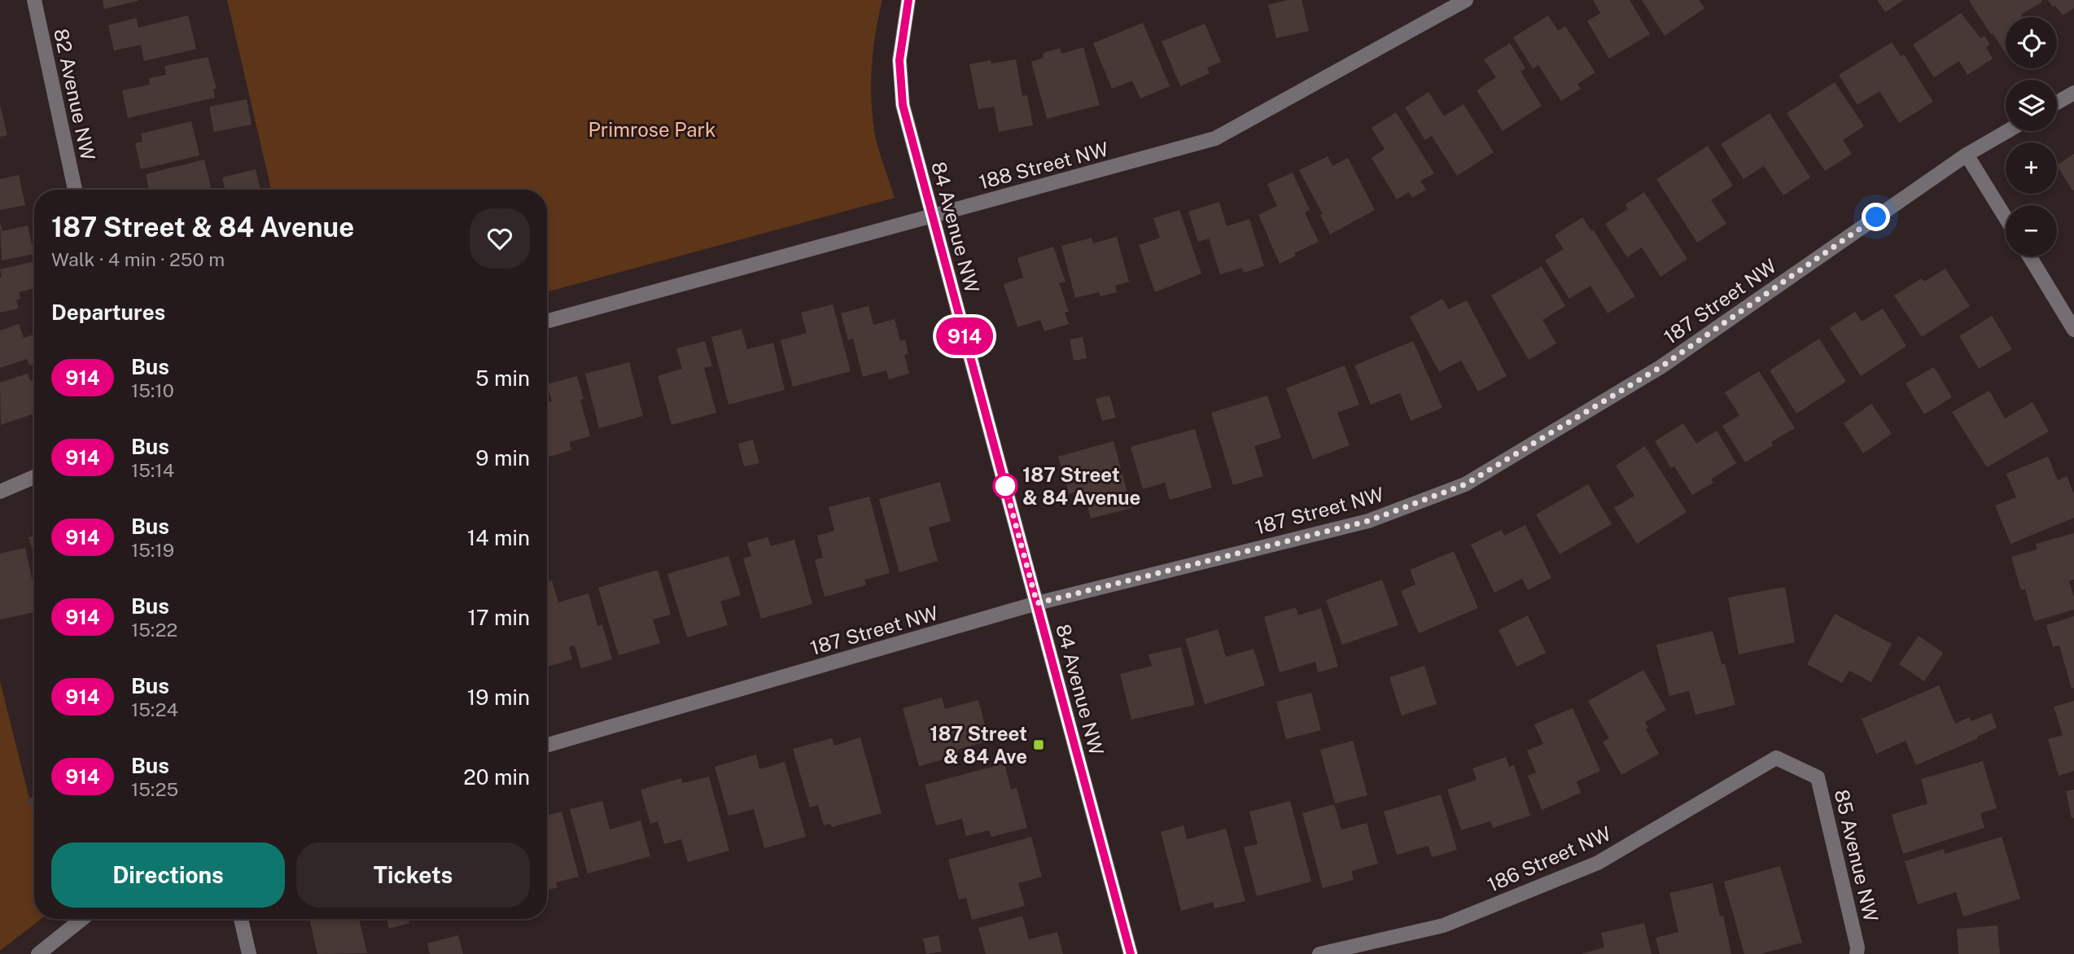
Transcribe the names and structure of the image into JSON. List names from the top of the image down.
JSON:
{
  "streets": {
    "street": [
      "82 Avenue NW",
      "188 Street NW",
      "84 Avenue NW",
      "187 Street NW",
      "85 Avenue NW",
      "186 Street NW"
    ]
  },
  "crossings": [
    ["188 Street NW", "84 Avenue NW"],
    ["84 Avenue NW", "187 Street NW"],
    ["85 Avenue NW", "186 Street NW"]
  ],
  "parks": ["Primrose Park"],
  "places": {
    "other": ["187 Street & 84 Avenue"],
    "transit": ["187 Street & 84 Ave"]
  },
  "lines": ["bus line 914"],
  "page": {
    "on_map": "914",
    "map_buttons": ["+", "−"],
    "heading": [
      ["187 Street & 84 Avenue", "Walk · 4 min · 250 m"],
      "Departures"
    ],
    "list": [
      {
        "mark": "914",
        "name": "Bus",
        "note": "15:10",
        "value": "5 min"
      },
      {
        "mark": "914",
        "name": "Bus",
        "note": "15:14",
        "value": "9 min"
      },
      {
        "mark": "914",
        "name": "Bus",
        "note": "15:19",
        "value": "14 min"
      },
      {
        "mark": "914",
        "name": "Bus",
        "note": "15:22",
        "value": "17 min"
      },
      {
        "mark": "914",
        "name": "Bus",
        "note": "15:24",
        "value": "19 min"
      },
      {
        "mark": "914",
        "name": "Bus",
        "note": "15:25",
        "value": "20 min"
      }
    ],
    "buttons": ["Directions", "Tickets"]
  }
}
